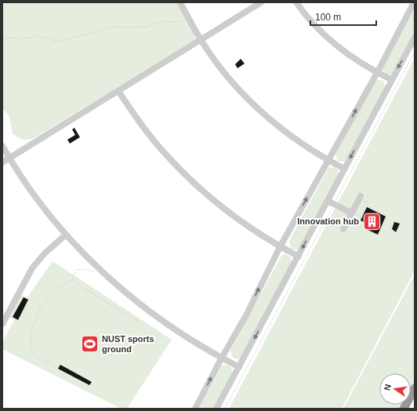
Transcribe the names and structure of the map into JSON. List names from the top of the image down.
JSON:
{
  "places": {
    "building": ["Innovation hub"],
    "sports": ["NUST sports ground"]
  },
  "scale_bar": "100 m",
  "north": "left"
}
